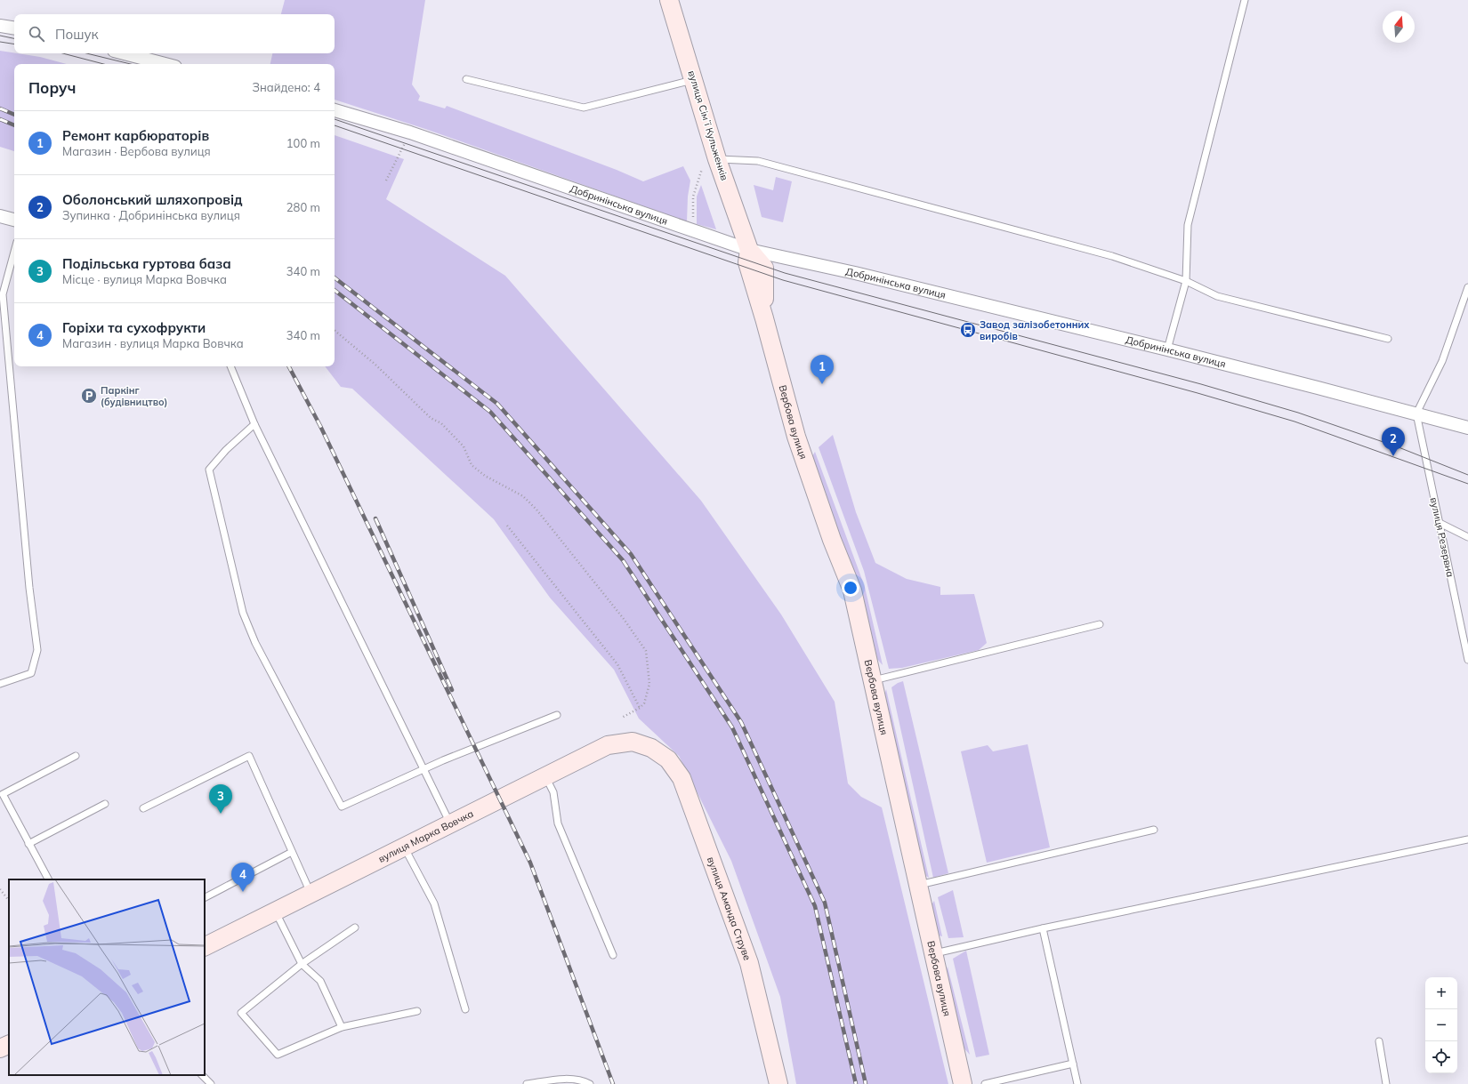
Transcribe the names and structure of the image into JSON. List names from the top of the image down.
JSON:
{
  "streets": {
    "main road": [
      "вулиця Сімʼї Кульженків",
      "Вербова вулиця",
      "вулиця Марка Вовчка",
      "вулиця Аманда Струве"
    ],
    "street": ["Добринінська вулиця"],
    "lane": ["вулиця Резервна"]
  },
  "crossings": [
    ["вулиця Сімʼї Кульженків", "Добринінська вулиця"],
    ["вулиця Сімʼї Кульженків", "Вербова вулиця"],
    ["Добринінська вулиця", "Вербова вулиця"],
    ["Добринінська вулиця", "вулиця Резервна"],
    ["вулиця Марка Вовчка", "вулиця Аманда Струве"]
  ],
  "places": {
    "bus stop": ["Завод залізобетонних виробів"],
    "parking": ["Паркінг (будівництво)"]
  },
  "north": "top",
  "page": {
    "search": "Пошук",
    "heading": ["Поруч", "Знайдено: 4"],
    "list": [
      {
        "mark": "1",
        "name": "Ремонт карбюраторів",
        "note": "Магазин · Вербова вулиця",
        "value": "100 m"
      },
      {
        "mark": "2",
        "name": "Оболонський шляхопровід",
        "note": "Зупинка · Добринінська вулиця",
        "value": "280 m"
      },
      {
        "mark": "3",
        "name": "Подільська гуртова база",
        "note": "Місце · вулиця Марка Вовчка",
        "value": "340 m"
      },
      {
        "mark": "4",
        "name": "Горіхи та сухофрукти",
        "note": "Магазин · вулиця Марка Вовчка",
        "value": "340 m"
      }
    ],
    "pins": [
      "1",
      "2",
      "3",
      "4"
    ],
    "map_buttons": ["+", "−"]
  }
}
